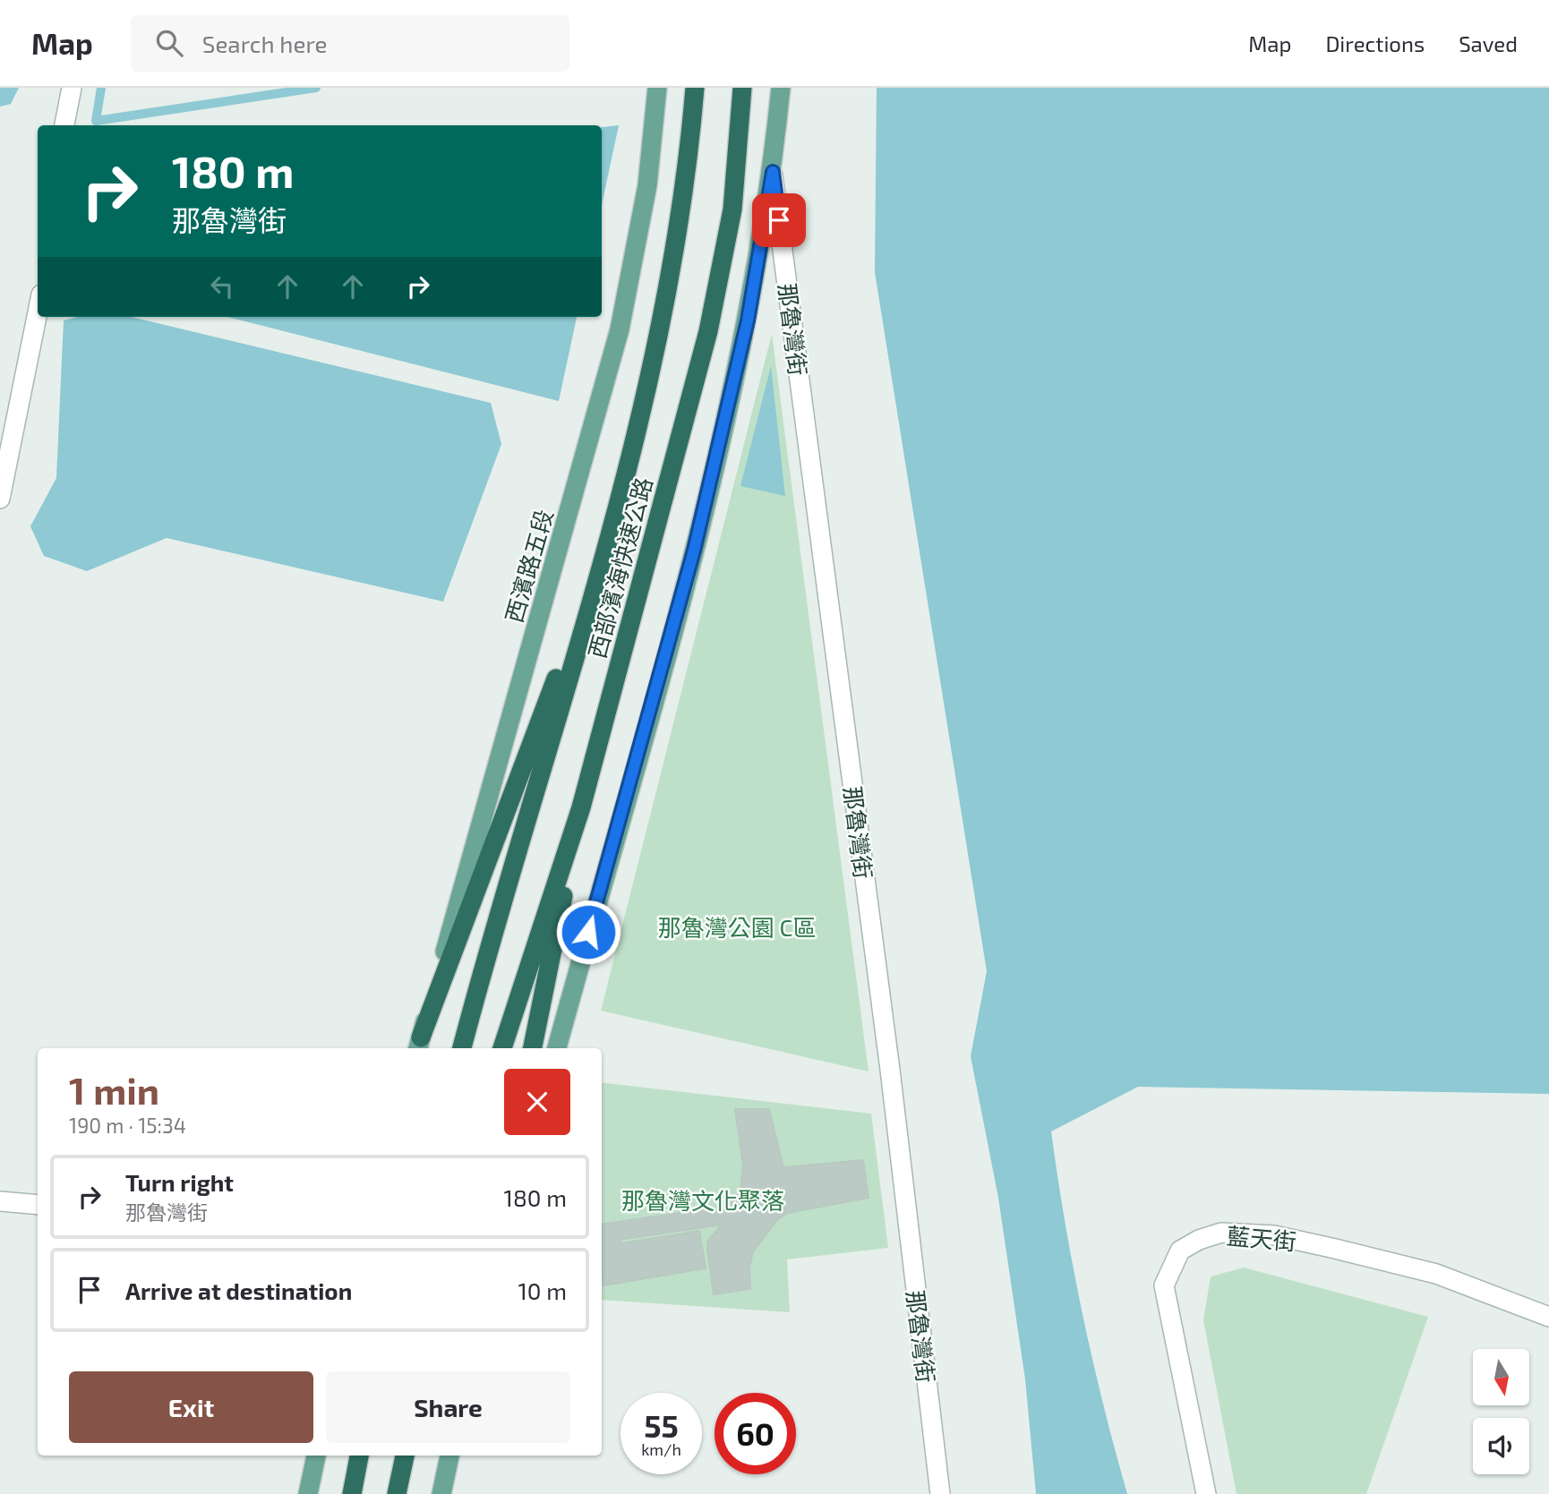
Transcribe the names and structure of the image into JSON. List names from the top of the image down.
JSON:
{
  "streets": {
    "highway": ["西部濱海快速公路"],
    "main road": ["西濱路五段"],
    "street": ["那魯灣街", "藍天街"]
  },
  "parks": ["那魯灣公園 C區", "那魯灣文化聚落"],
  "north": "bottom",
  "page": {
    "header": "Map",
    "search": "Search here",
    "nav": ["Map", "Directions", "Saved"],
    "turn": ["180 m", "那魯灣街"],
    "heading": ["1 min", "190 m · 15:34"],
    "list": [
      {
        "name": "Turn right",
        "note": "那魯灣街",
        "value": "180 m"
      },
      {
        "name": "Arrive at destination",
        "value": "10 m"
      }
    ],
    "buttons": ["Exit", "Share"],
    "speed": "55 km/h",
    "limit": "60"
  }
}
